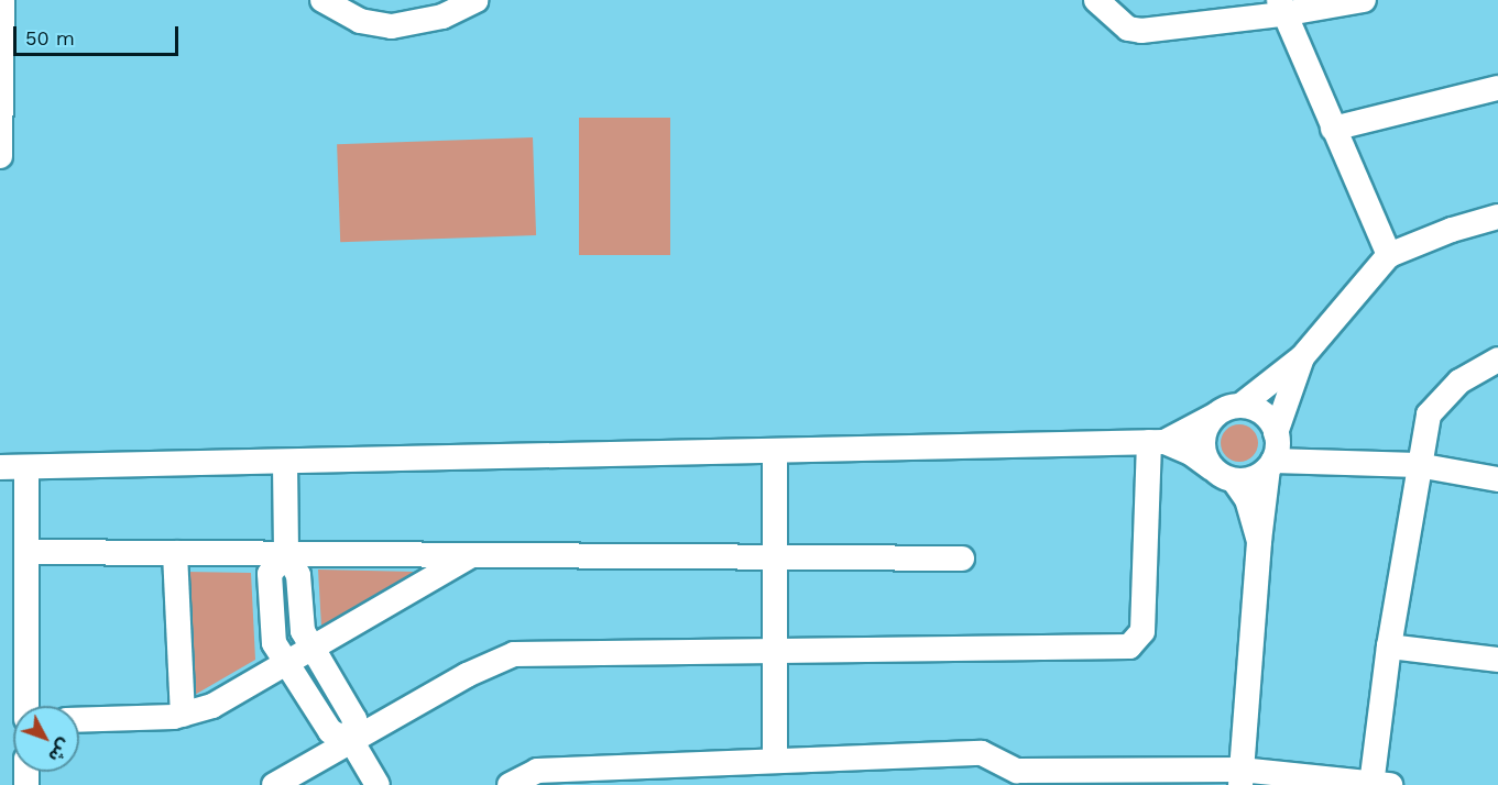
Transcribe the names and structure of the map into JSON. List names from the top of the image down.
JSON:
{
  "scale_bar": "50 m",
  "north": "bottom right"
}
